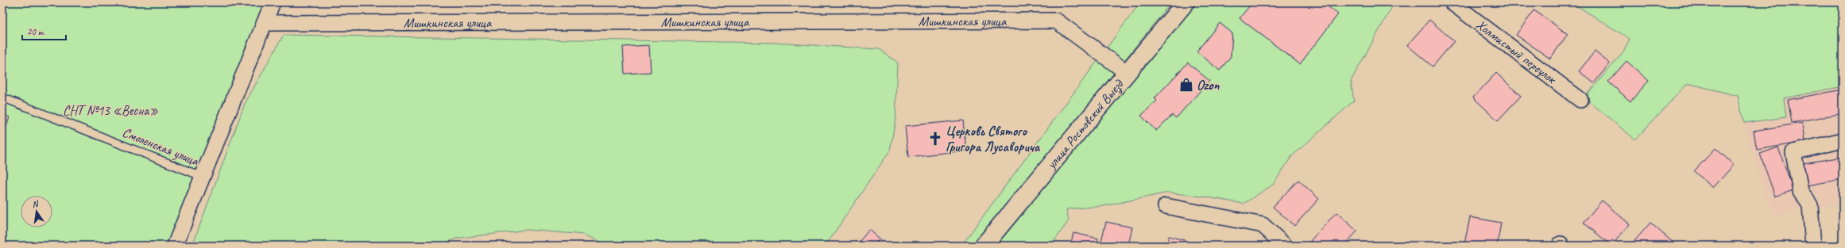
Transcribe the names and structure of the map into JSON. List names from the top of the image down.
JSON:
{
  "streets": {
    "main road": ["улица Ростовский Выезд"],
    "street": ["Мишкинская улица", "Холмистый переулок"],
    "lane": ["Смоленская улица"]
  },
  "crossings": [
    ["Мишкинская улица", "улица Ростовский Выезд"]
  ],
  "parks": ["СНТ №13 «Весна»"],
  "places": {
    "shop": ["Ozon"],
    "church": ["Церковь Святого Григора Лусаворича"]
  },
  "scale_bar": "20 m",
  "north": "top"
}
